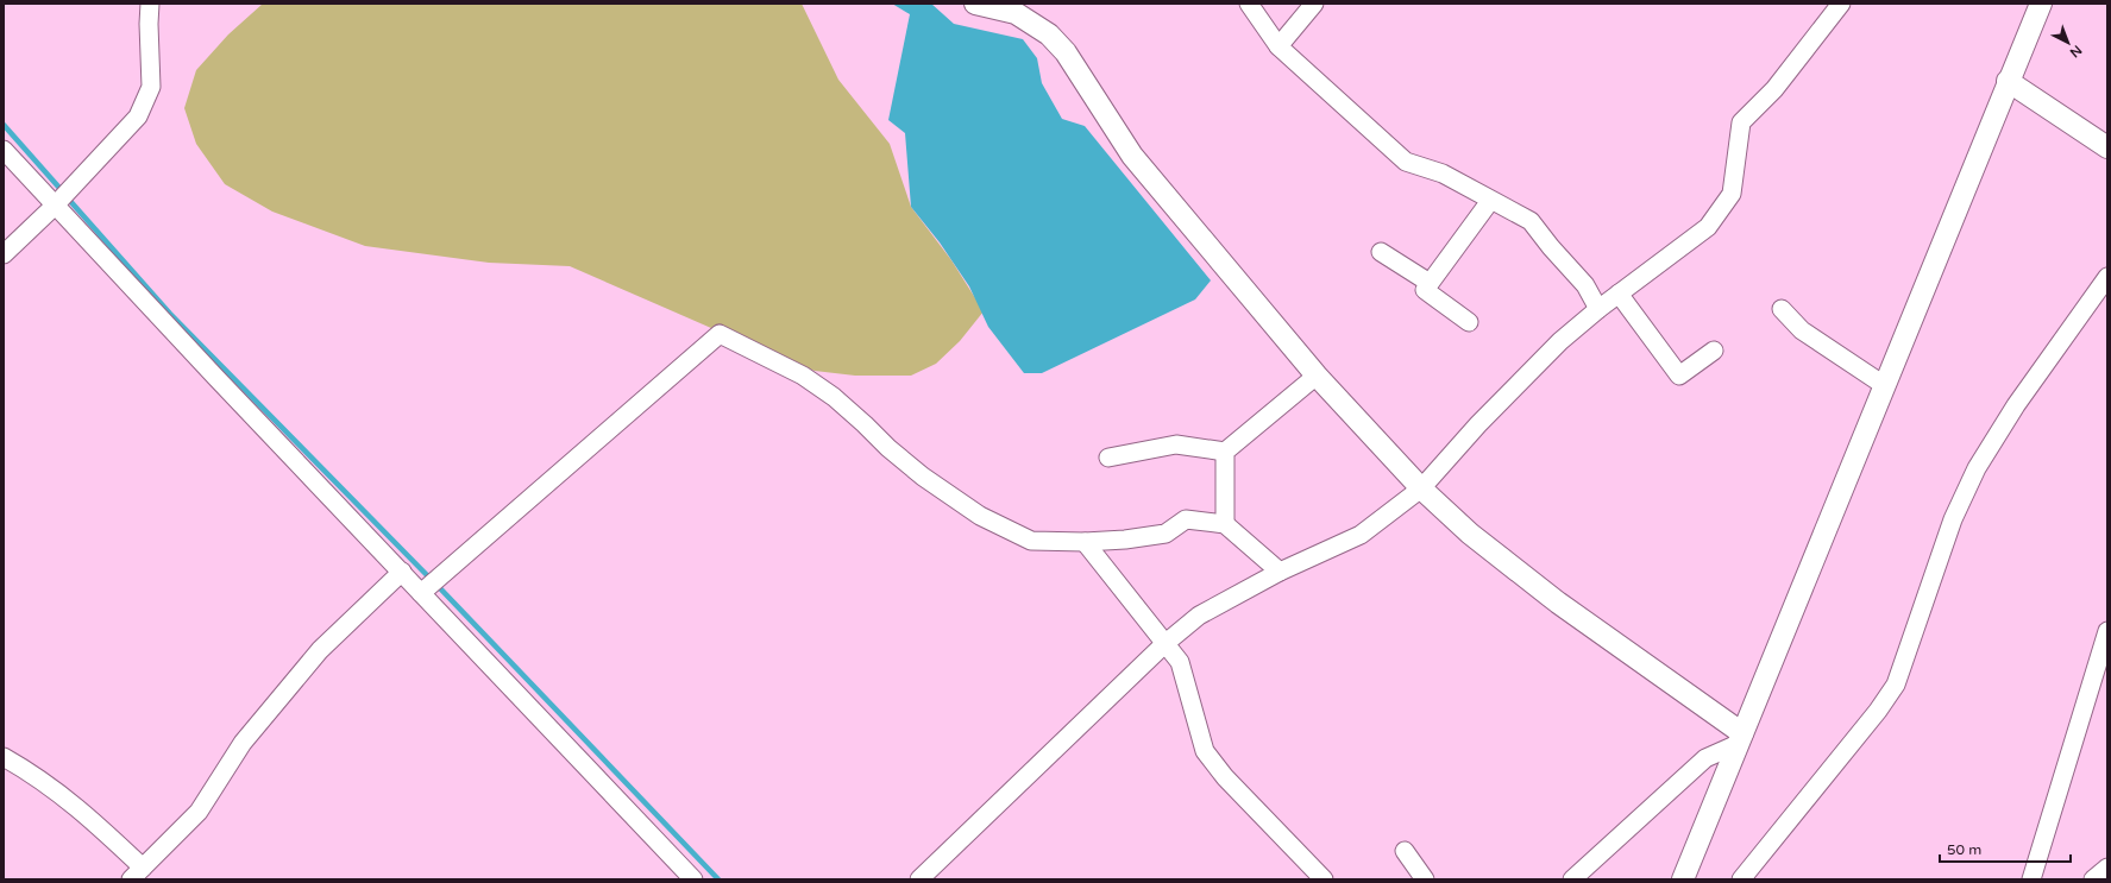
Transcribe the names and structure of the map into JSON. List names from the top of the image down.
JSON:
{
  "scale_bar": "50 m",
  "north": "bottom right"
}
